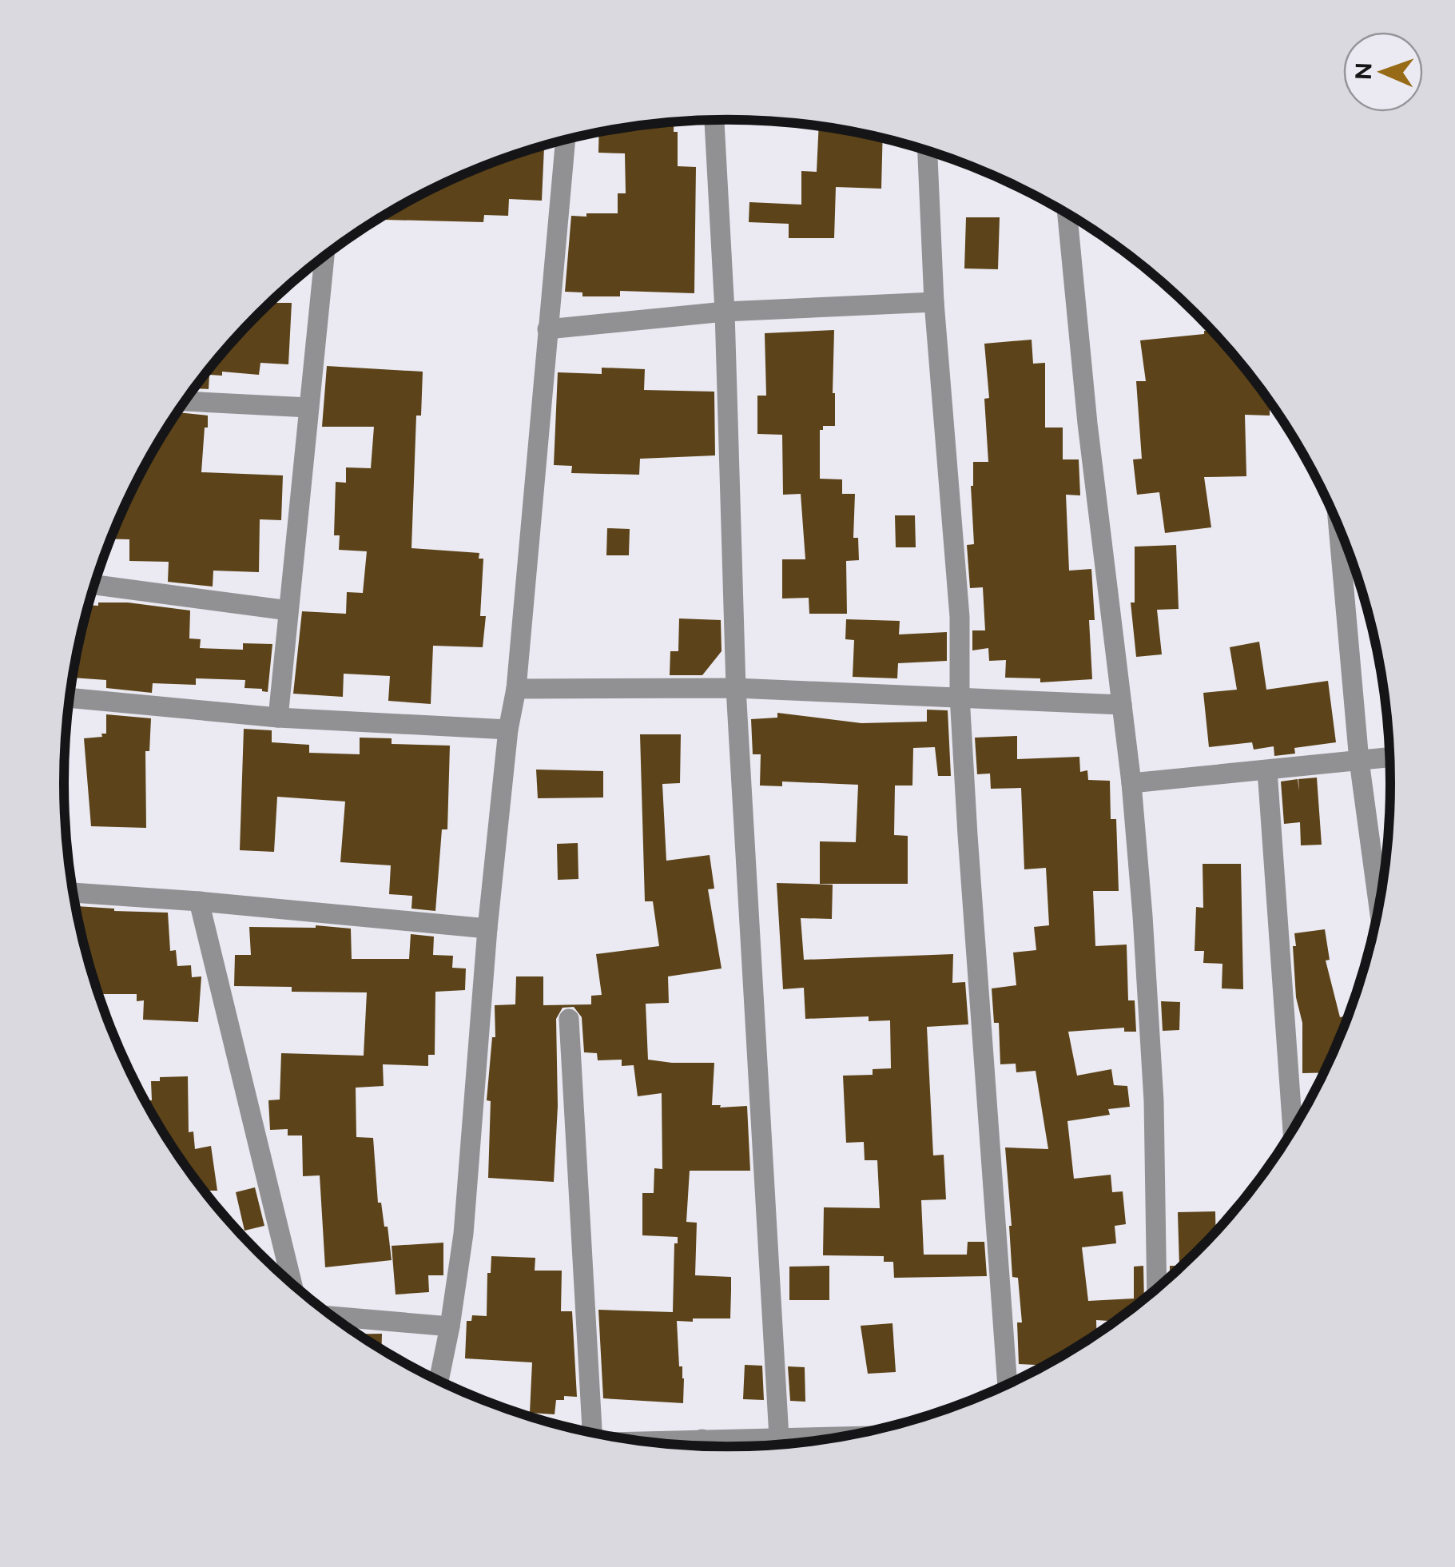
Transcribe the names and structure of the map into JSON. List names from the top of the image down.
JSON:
{
  "north": "left"
}
